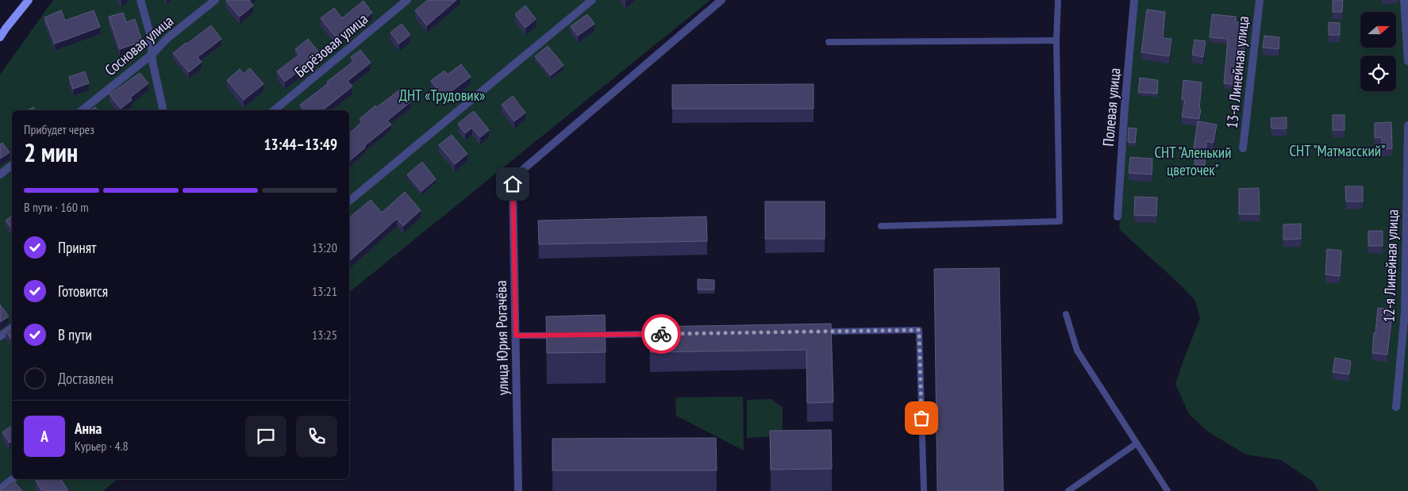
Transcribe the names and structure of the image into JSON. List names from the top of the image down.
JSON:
{
  "streets": {
    "street": [
      "Сосновая улица",
      "Берёзовая улица",
      "13-я Линейная улица",
      "Полевая улица",
      "12-я Линейная улица",
      "улица Юрия Рогачёва"
    ]
  },
  "parks": ["ДНТ «Трудовик»", "СНТ \"Матмасский\"", "СНТ \"Аленький цветочек\""],
  "north": "right",
  "page": {
    "heading": ["2 мин", "Прибудет через", "13:44–13:49"],
    "panel": ["Анна", "Курьер · 4.8"],
    "bar": "В пути · 160 m",
    "list": [
      ["Принят", "13:20"],
      ["Готовится", "13:21"],
      ["В пути", "13:25"],
      "Доставлен"
    ],
    "round": "А"
  }
}
